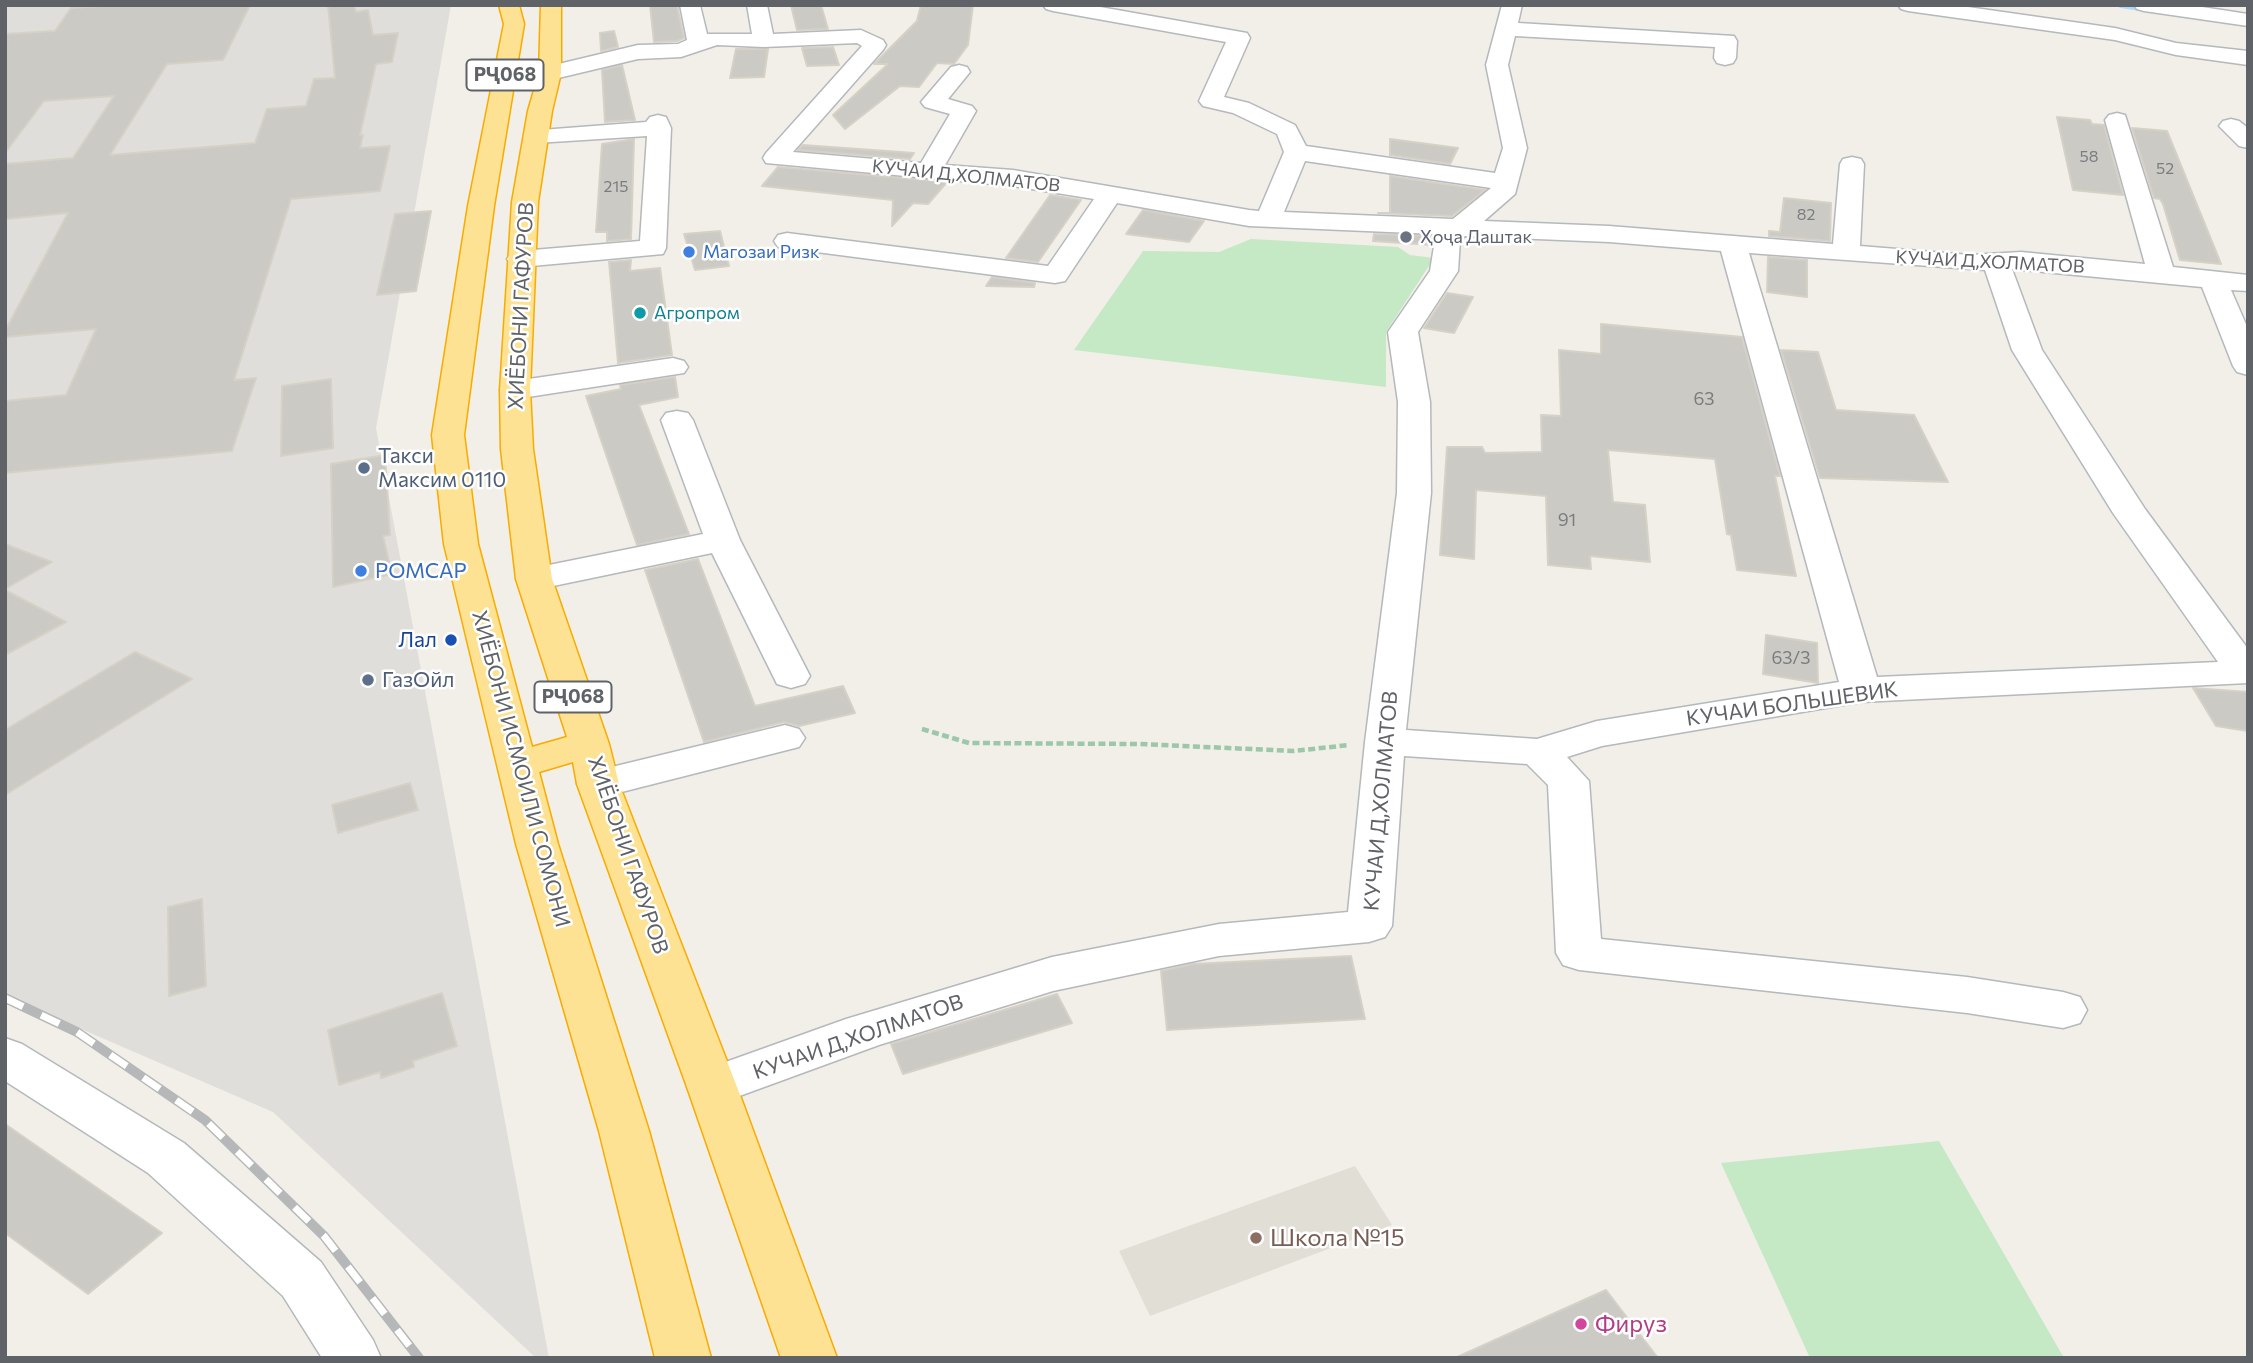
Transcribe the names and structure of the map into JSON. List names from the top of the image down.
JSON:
{
  "streets": {
    "highway": ["РҶ068", "ХИЁБОНИ ГАФУРОВ", "ХИЁБОНИ ИСМОИЛИ СОМОНИ"],
    "street": ["КУЧАИ Д,ХОЛМАТОВ", "КУЧАИ БОЛЬШЕВИК"]
  },
  "crossings": [
    ["КУЧАИ Д,ХОЛМАТОВ", "ХИЁБОНИ ГАФУРОВ"],
    ["КУЧАИ Д,ХОЛМАТОВ", "КУЧАИ БОЛЬШЕВИК"]
  ],
  "places": [
    "Ҳоҷа Даштак",
    "Магозаи Ризк",
    "Агропром",
    "Такси Максим 0110",
    "РОМСАР",
    "Лал",
    "ГазОйл",
    "Школа №15",
    "Фируз"
  ],
  "house_numbers": [
    "58",
    "52",
    "215",
    "82",
    "63",
    "91",
    "63/3"
  ]
}
